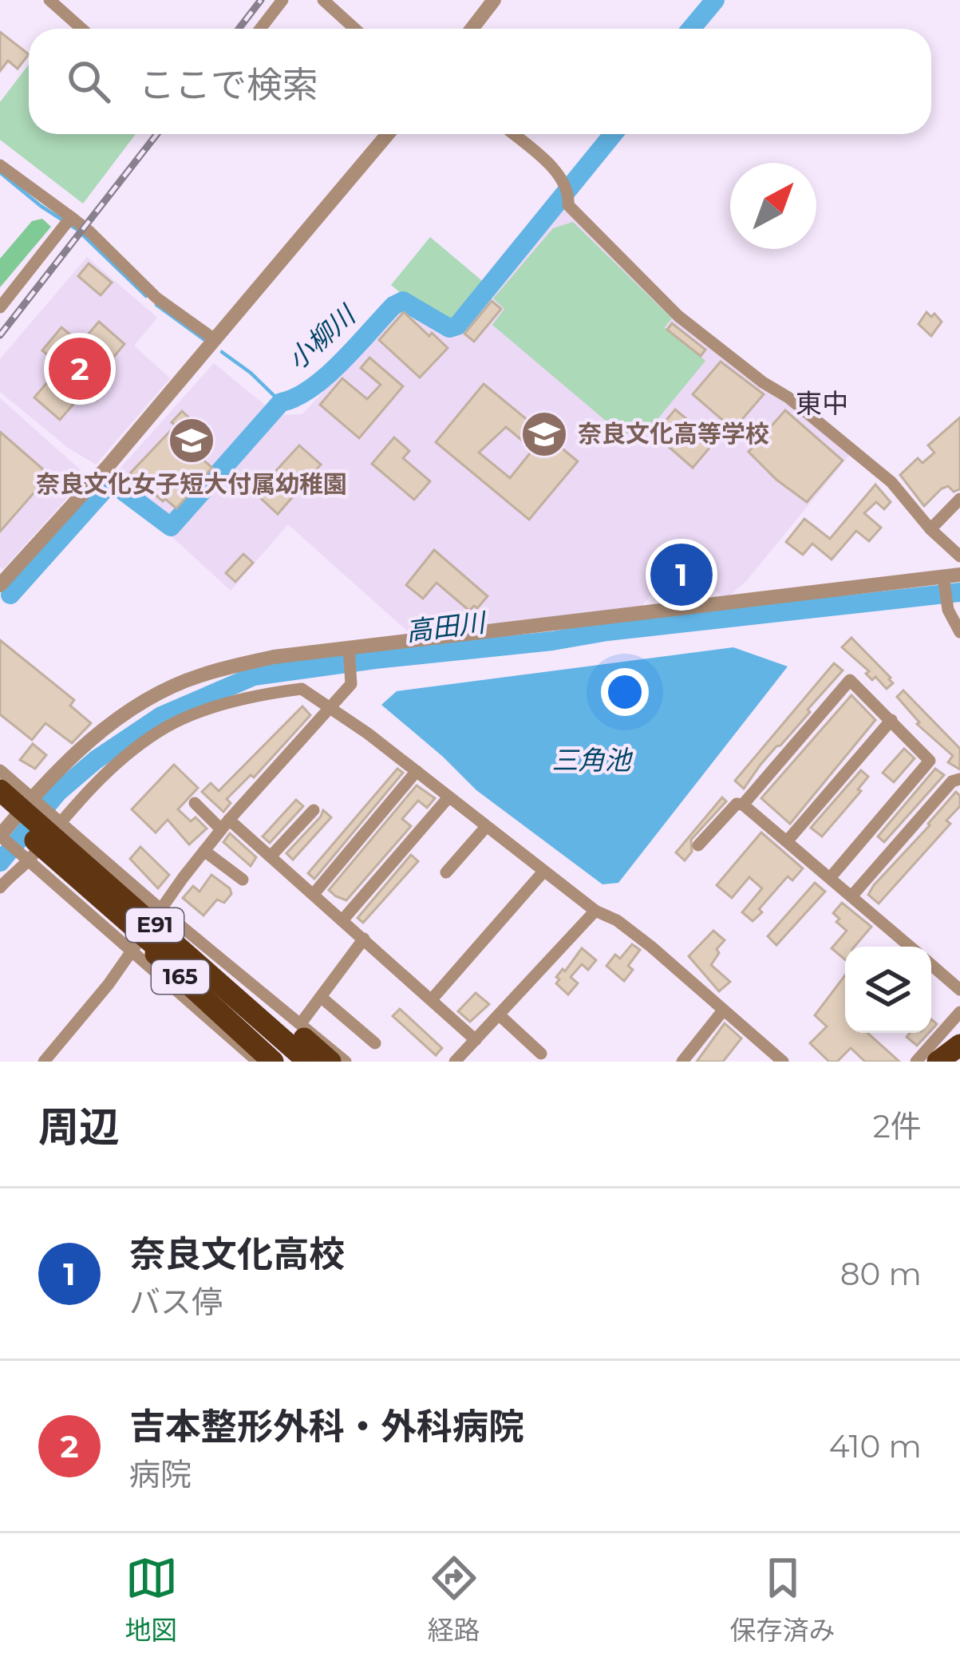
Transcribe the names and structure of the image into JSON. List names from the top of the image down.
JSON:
{
  "streets": {
    "highway": ["E91", "165"]
  },
  "crossings": [
    ["E91", "165"]
  ],
  "districts": ["東中"],
  "water": ["小柳川", "高田川", "三角池"],
  "places": {
    "school or university": ["奈良文化高等学校", "奈良文化女子短大付属幼稚園"]
  },
  "north": "top right",
  "page": {
    "search": "ここで検索",
    "pins": ["2", "1"],
    "heading": ["周辺", "2件"],
    "list": [
      {
        "mark": "1",
        "name": "奈良文化高校",
        "note": "バス停",
        "value": "80 m"
      },
      {
        "mark": "2",
        "name": "吉本整形外科・外科病院",
        "note": "病院",
        "value": "410 m"
      }
    ],
    "nav": ["地図", "経路", "保存済み"]
  }
}
